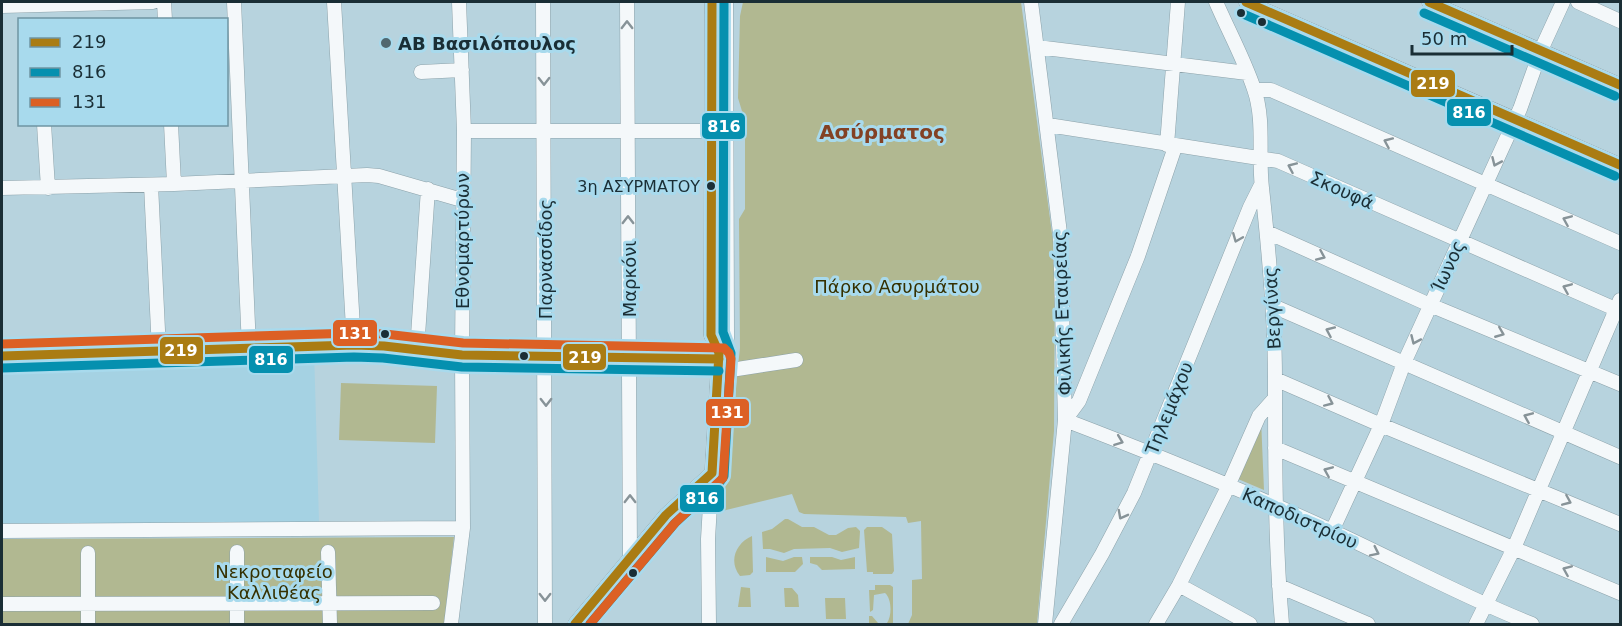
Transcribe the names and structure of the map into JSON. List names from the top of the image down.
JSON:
{
  "streets": {
    "street": [
      "Σκουφά",
      "Εθνομαρτύρων",
      "Παρνασσίδος",
      "Ίωνος",
      "Μαρκόνι",
      "Βεργίνας",
      "Φιλικής Εταιρείας",
      "Τηλεμάχου",
      "Καποδιστρίου"
    ]
  },
  "crossings": [
    ["Σκουφά", "Ίωνος"],
    ["Σκουφά", "Βεργίνας"],
    ["Σκουφά", "Φιλικής Εταιρείας"],
    ["Ίωνος", "Καποδιστρίου"],
    ["Βεργίνας", "Τηλεμάχου"],
    ["Βεργίνας", "Καποδιστρίου"],
    ["Φιλικής Εταιρείας", "Καποδιστρίου"],
    ["Τηλεμάχου", "Καποδιστρίου"]
  ],
  "one_way": ["Παρνασσίδος"],
  "districts": ["Ασύρματος"],
  "parks": ["Πάρκο Ασυρμάτου", "Νεκροταφείο Καλλιθέας"],
  "places": ["ΑΒ Βασιλόπουλος", "3η ΑΣΥΡΜΑΤΟΥ"],
  "lines": ["transit line 219", "transit line 816", "transit line 131"],
  "legend": ["219", "816", "131"],
  "scale_bar": "50 m"
}
